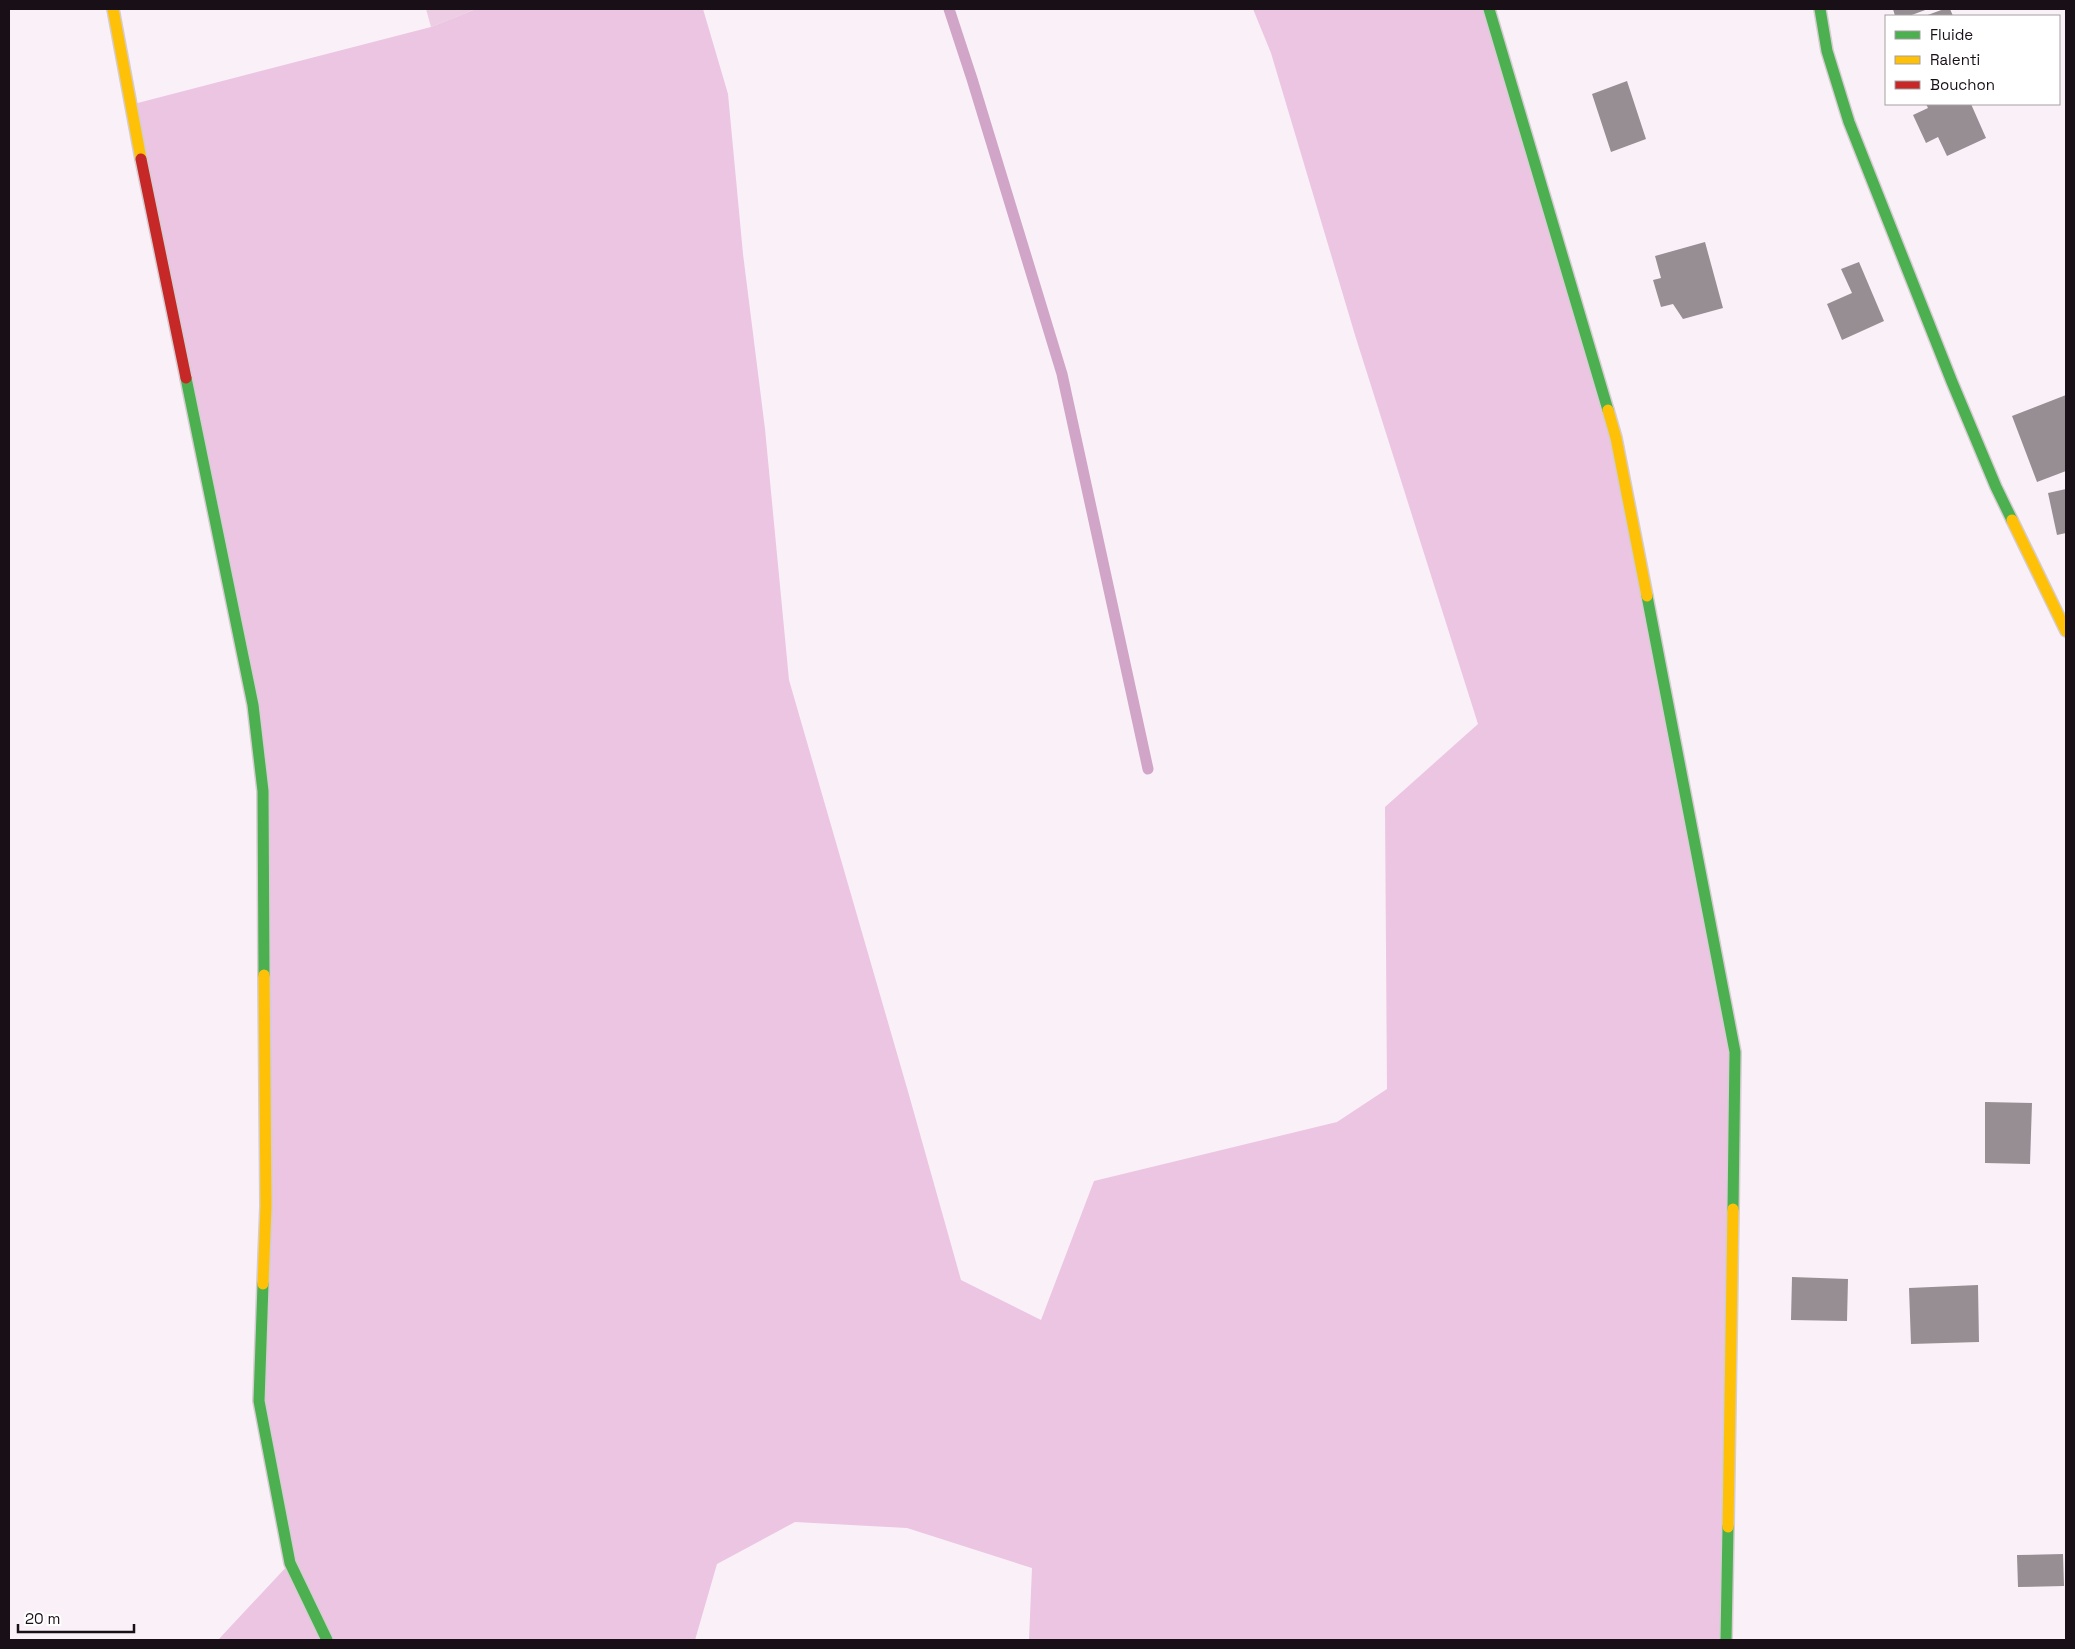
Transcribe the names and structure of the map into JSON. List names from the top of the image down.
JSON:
{
  "legend": ["Fluide", "Ralenti", "Bouchon"],
  "scale_bar": "20 m"
}
